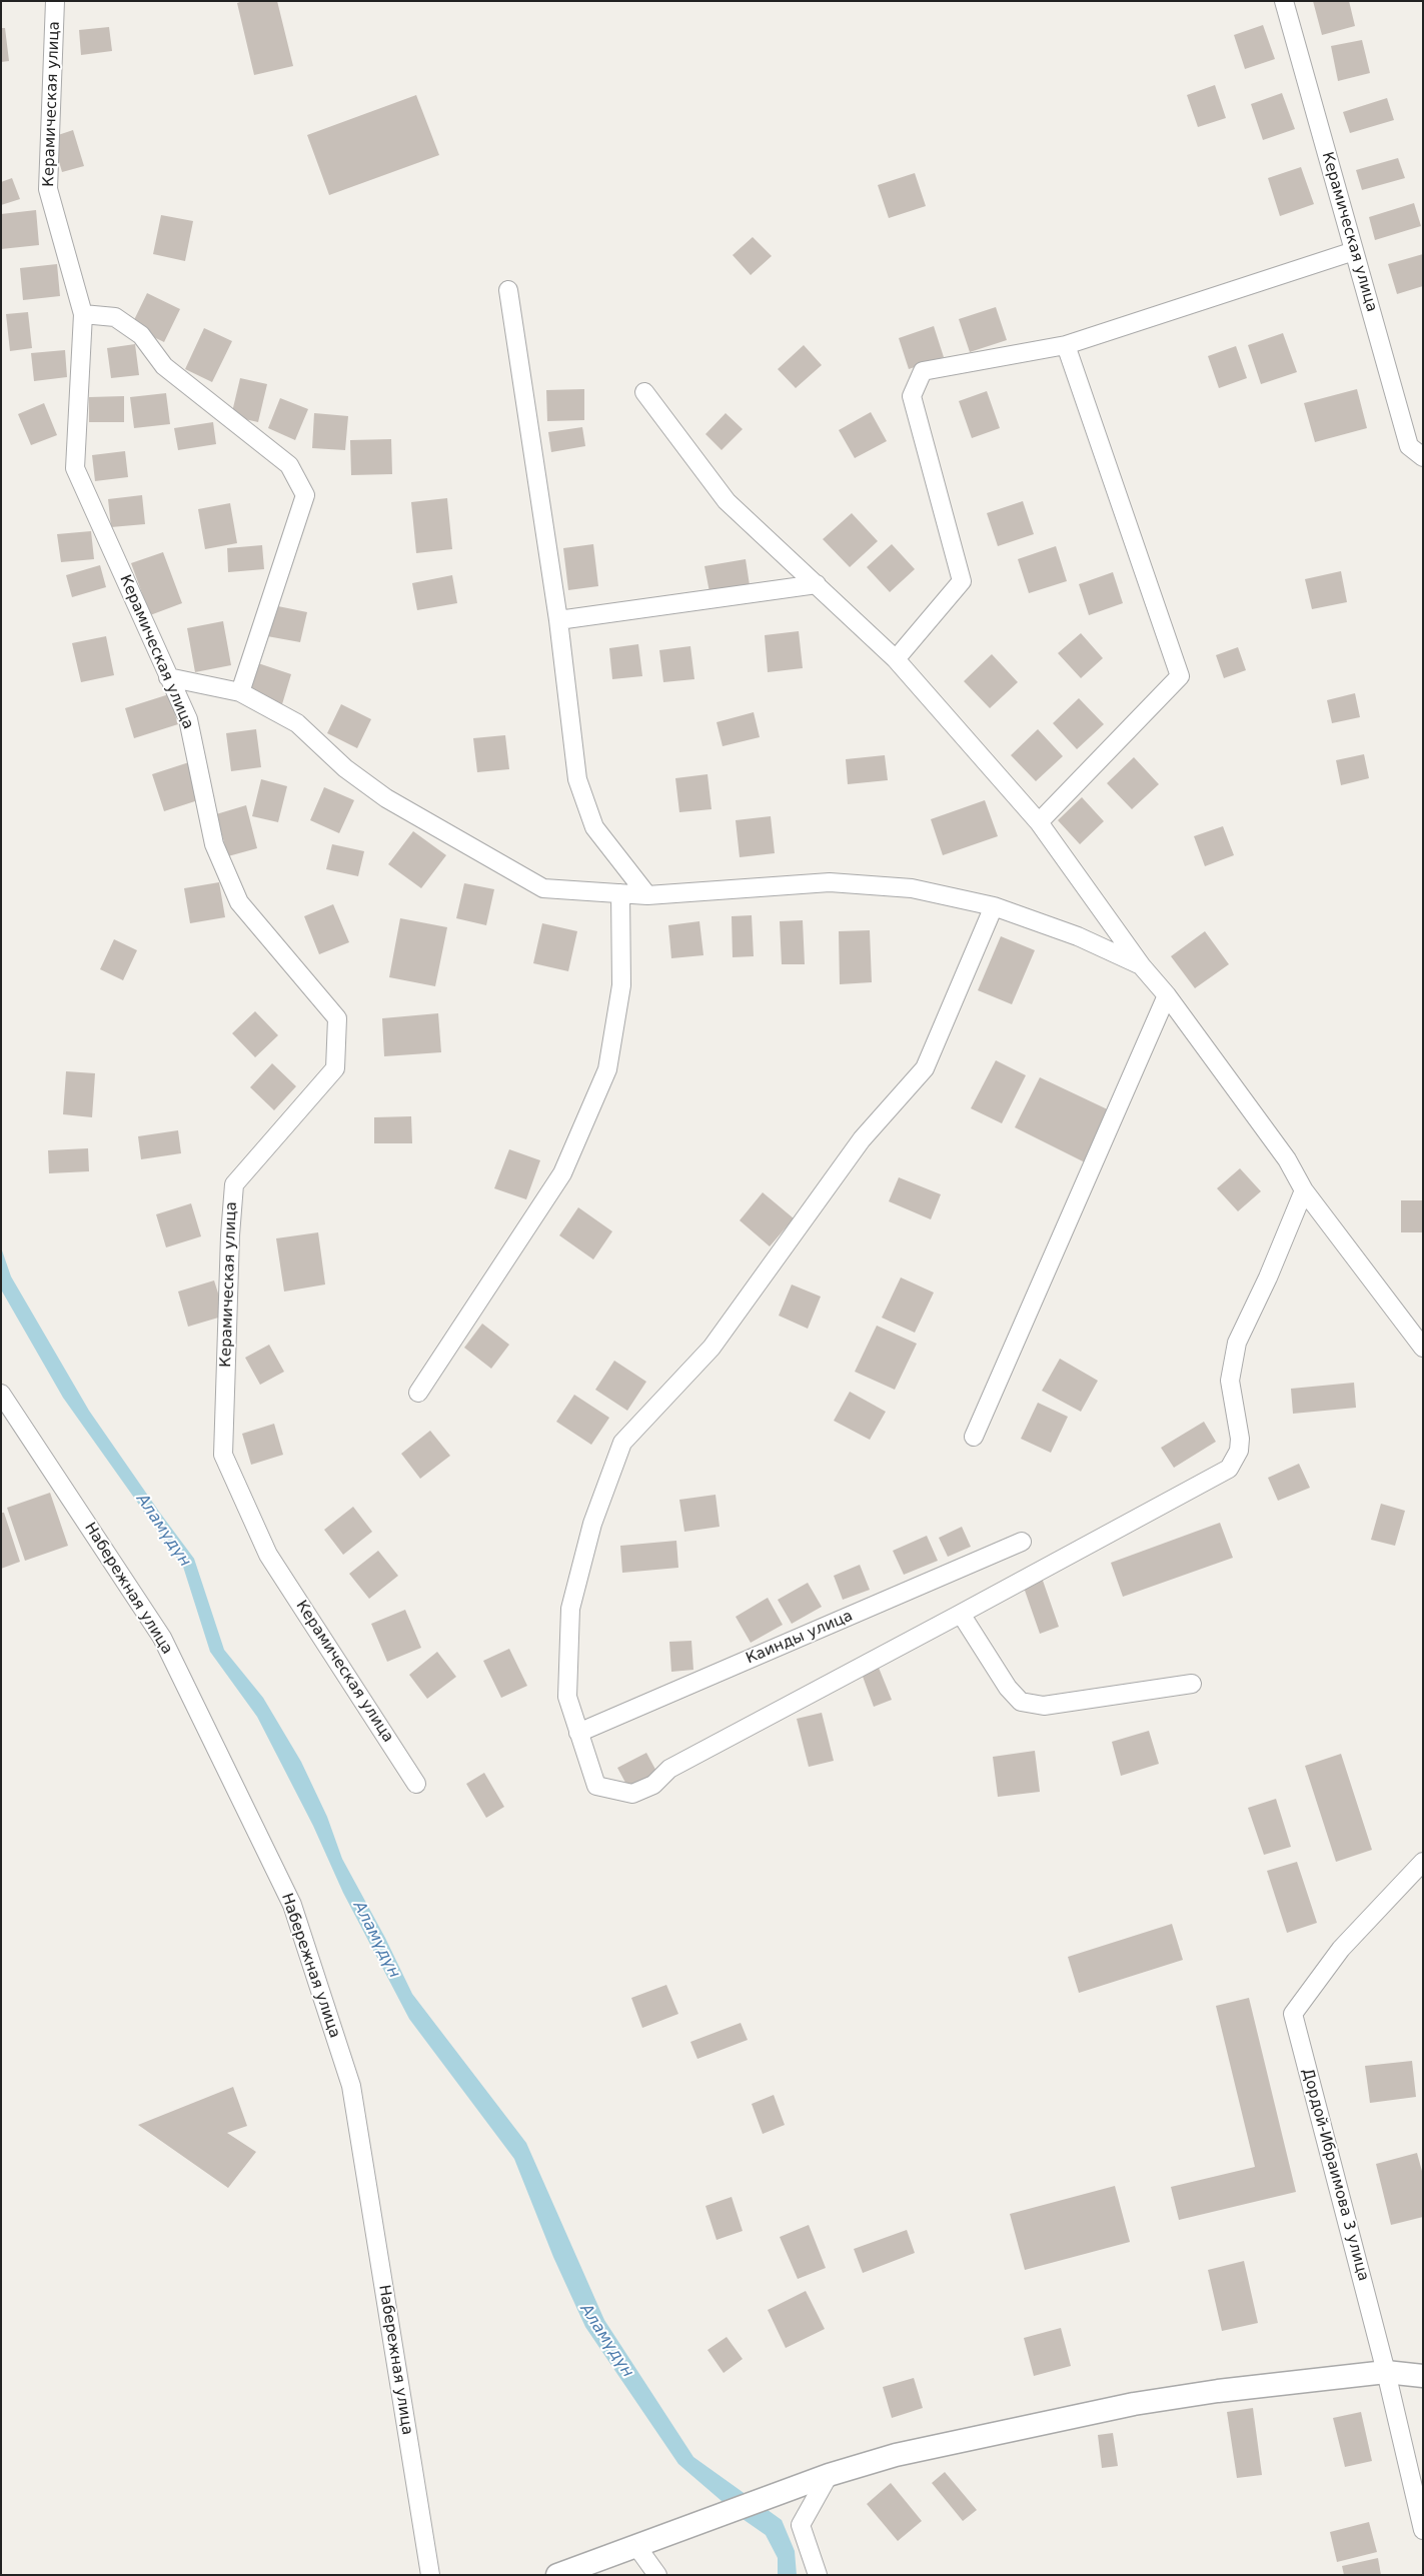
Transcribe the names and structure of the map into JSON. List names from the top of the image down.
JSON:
{
  "streets": {
    "street": [
      "Керамическая улица",
      "Набережная улица",
      "Каинды улица",
      "Дордой-Ибраимова 3 улица"
    ]
  },
  "water": ["Аламүдүн"]
}
